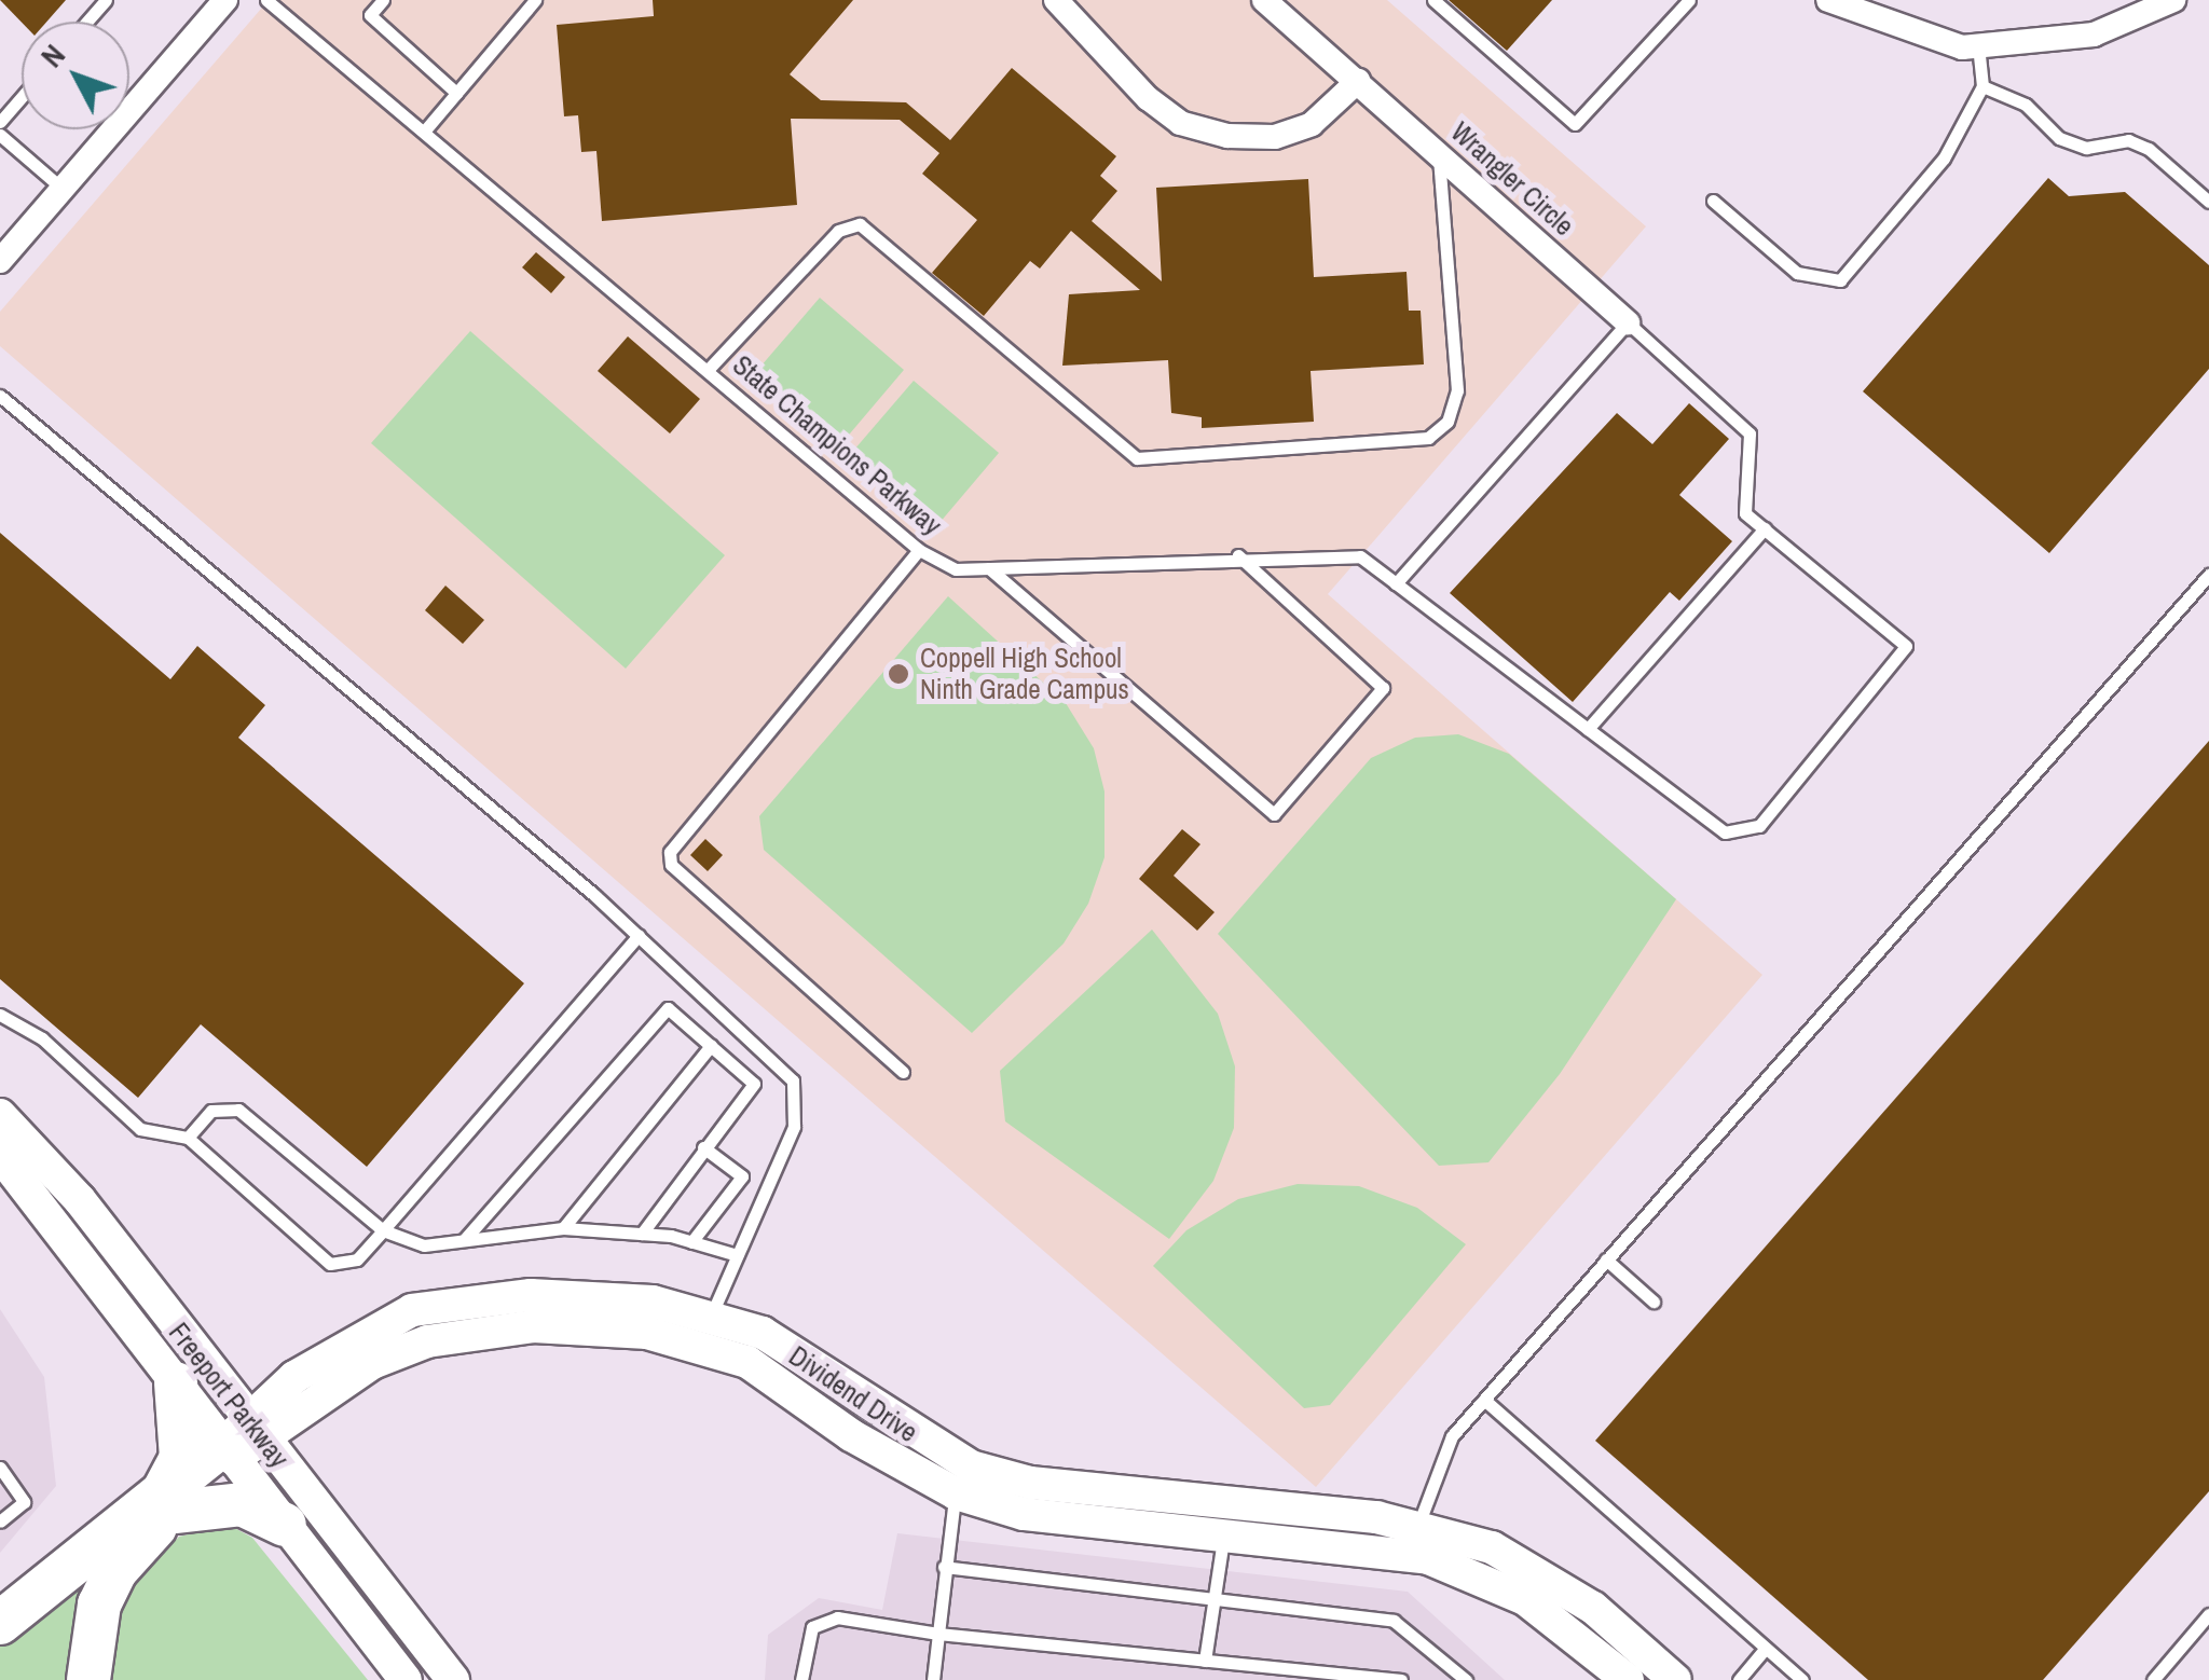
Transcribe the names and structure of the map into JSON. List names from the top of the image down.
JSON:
{
  "streets": {
    "street": ["Wrangler Circle", "Dividend Drive", "Freeport Parkway"],
    "lane": ["State Champions Parkway"]
  },
  "crossings": [
    ["Dividend Drive", "Freeport Parkway"]
  ],
  "places": ["Coppell High School Ninth Grade Campus"],
  "north": "top left"
}
